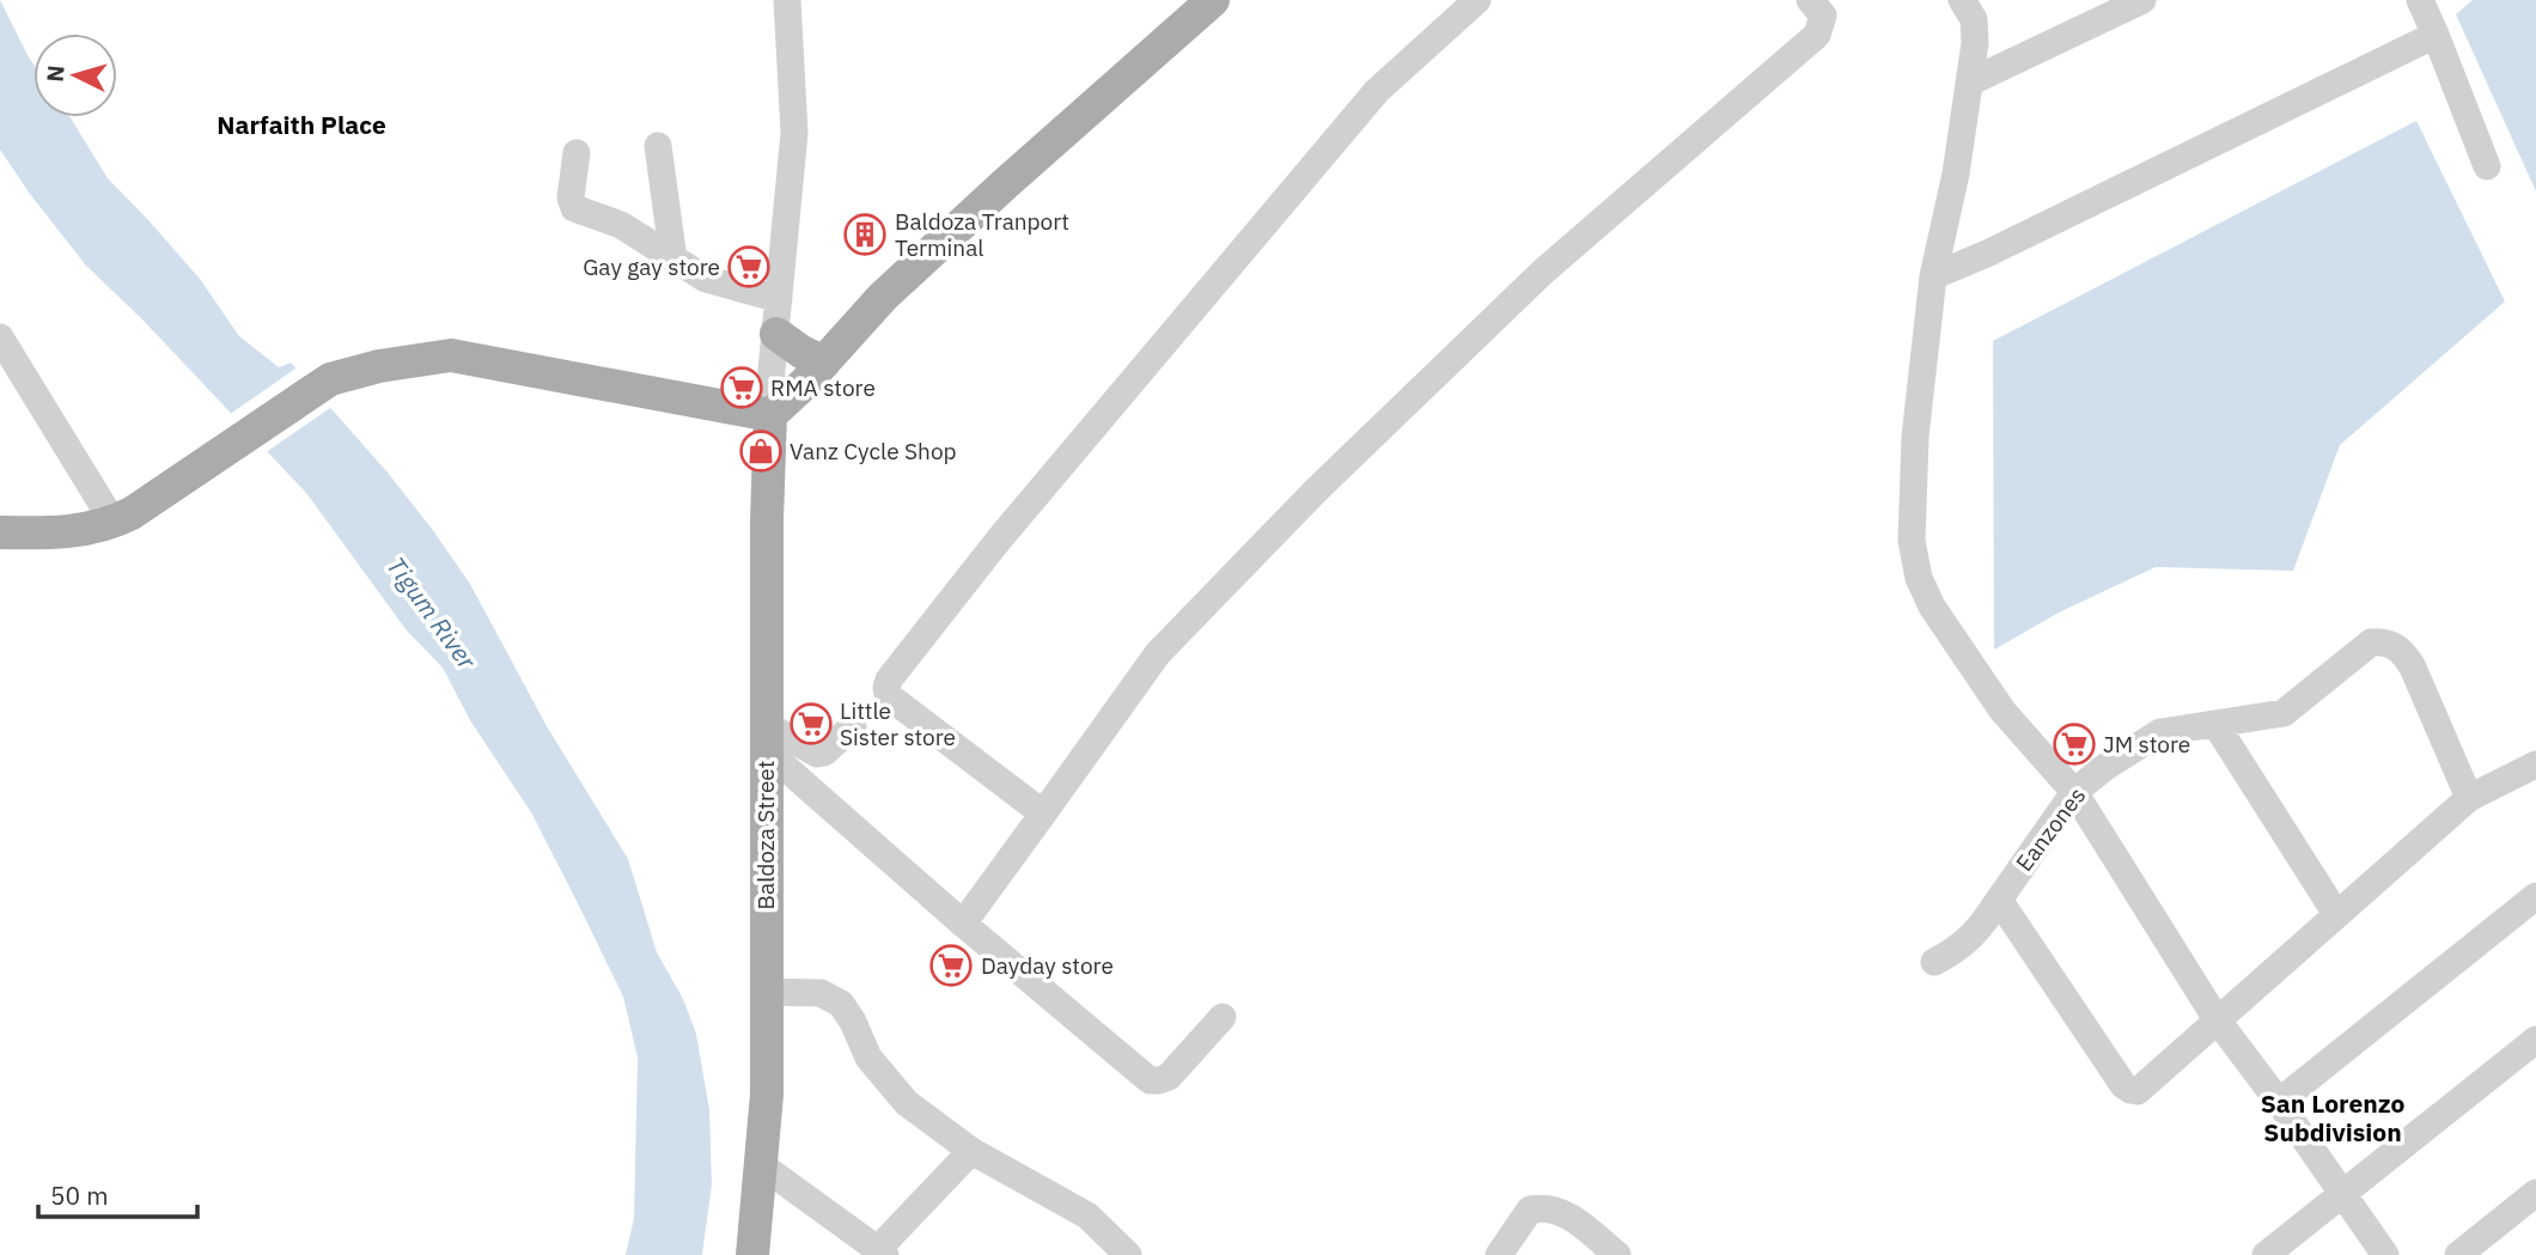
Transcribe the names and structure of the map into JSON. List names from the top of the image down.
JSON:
{
  "streets": {
    "main road": ["Baldoza Street"],
    "street": ["Eanzones"]
  },
  "districts": ["Narfaith Place", "San Lorenzo Subdivision"],
  "water": ["Tigum River"],
  "places": {
    "building": ["Baldoza Tranport Terminal"],
    "supermarket": [
      "Gay gay store",
      "RMA store",
      "Little Sister store",
      "JM store",
      "Dayday store"
    ],
    "shop": ["Vanz Cycle Shop"]
  },
  "scale_bar": "50 m",
  "north": "left"
}
